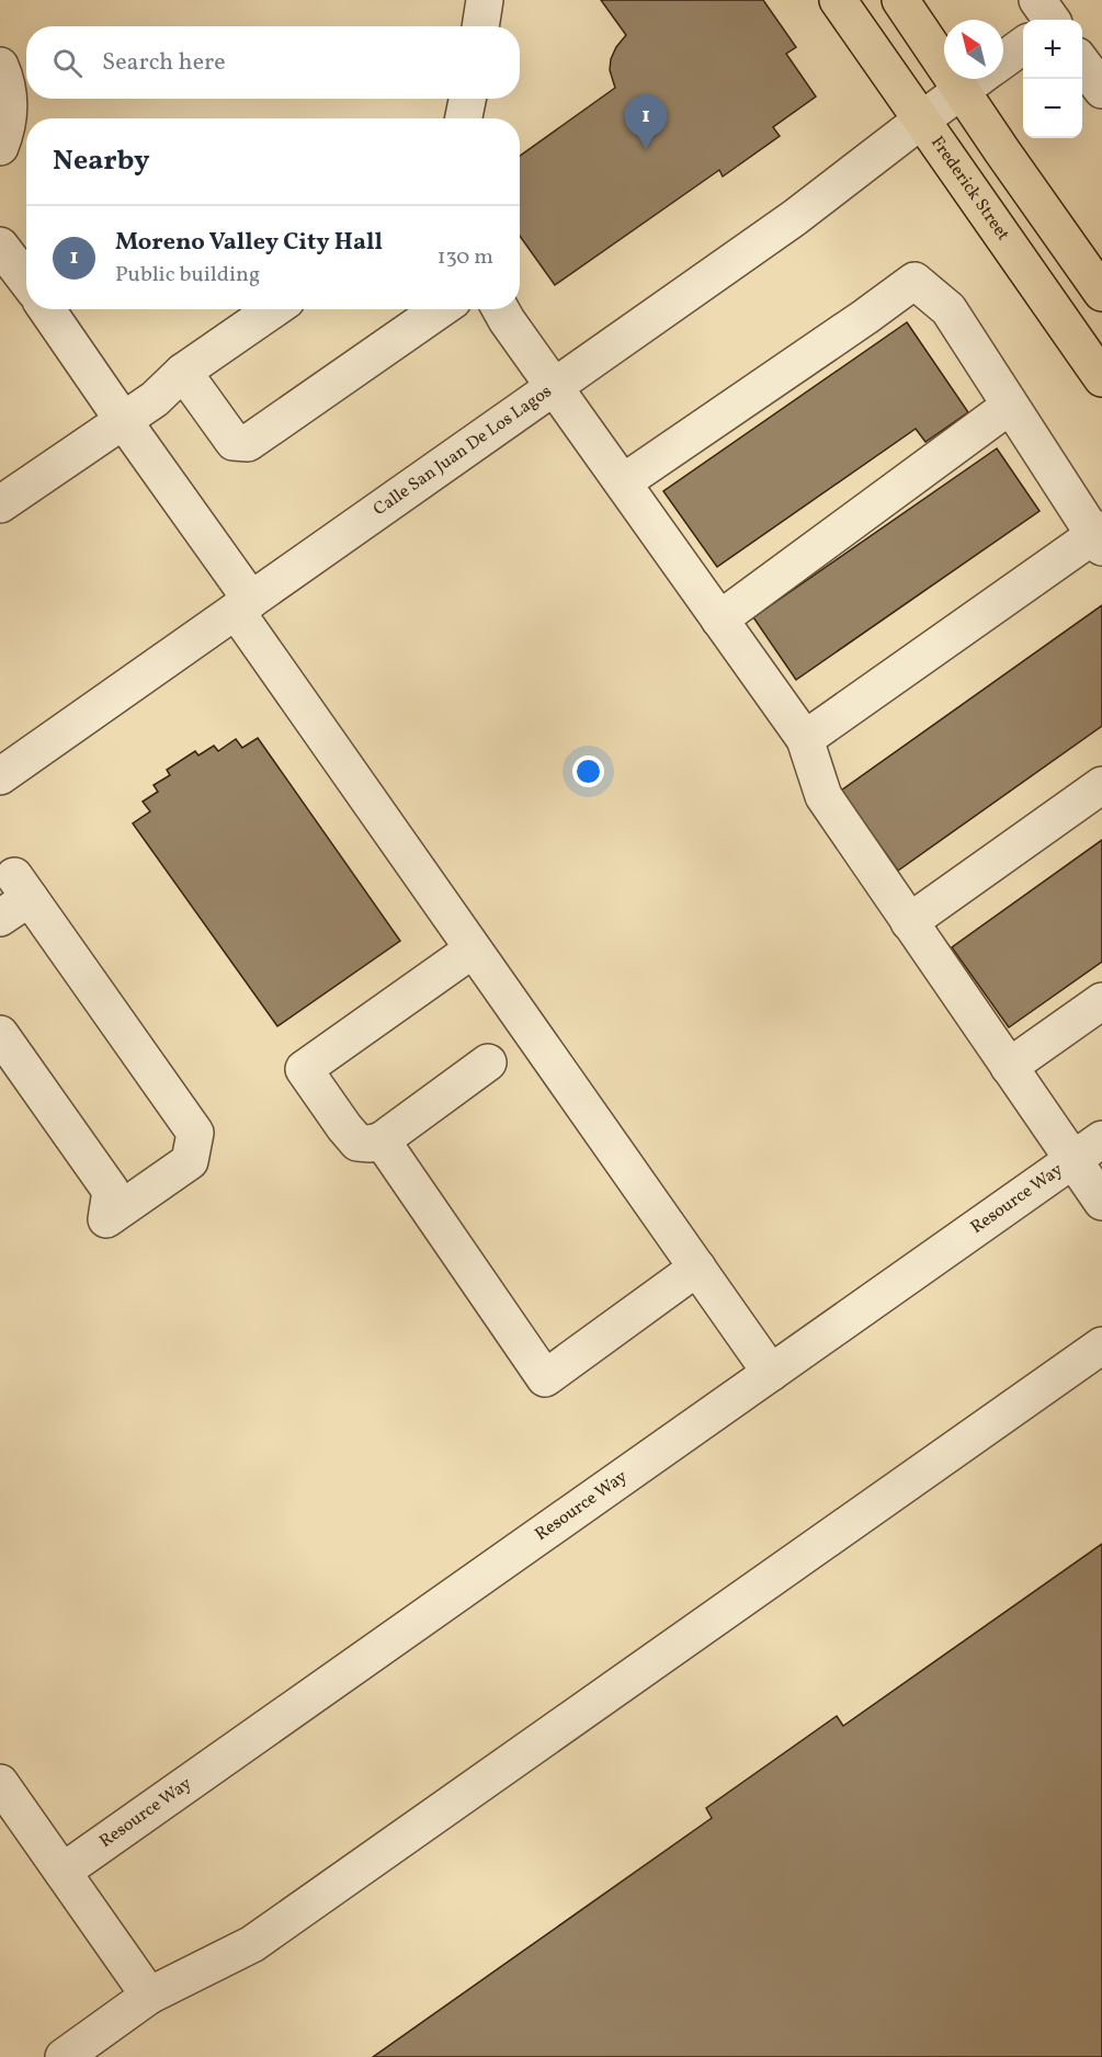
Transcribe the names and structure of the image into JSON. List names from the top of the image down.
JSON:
{
  "streets": {
    "main road": ["Frederick Street"],
    "street": ["Calle San Juan De Los Lagos", "Resource Way"]
  },
  "crossings": [
    ["Frederick Street", "Calle San Juan De Los Lagos"]
  ],
  "north": "top left",
  "page": {
    "map_buttons": ["+", "−"],
    "search": "Search here",
    "pins": "1",
    "heading": "Nearby",
    "list": [
      {
        "mark": "1",
        "name": "Moreno Valley City Hall",
        "note": "Public building",
        "value": "130 m"
      }
    ]
  }
}
